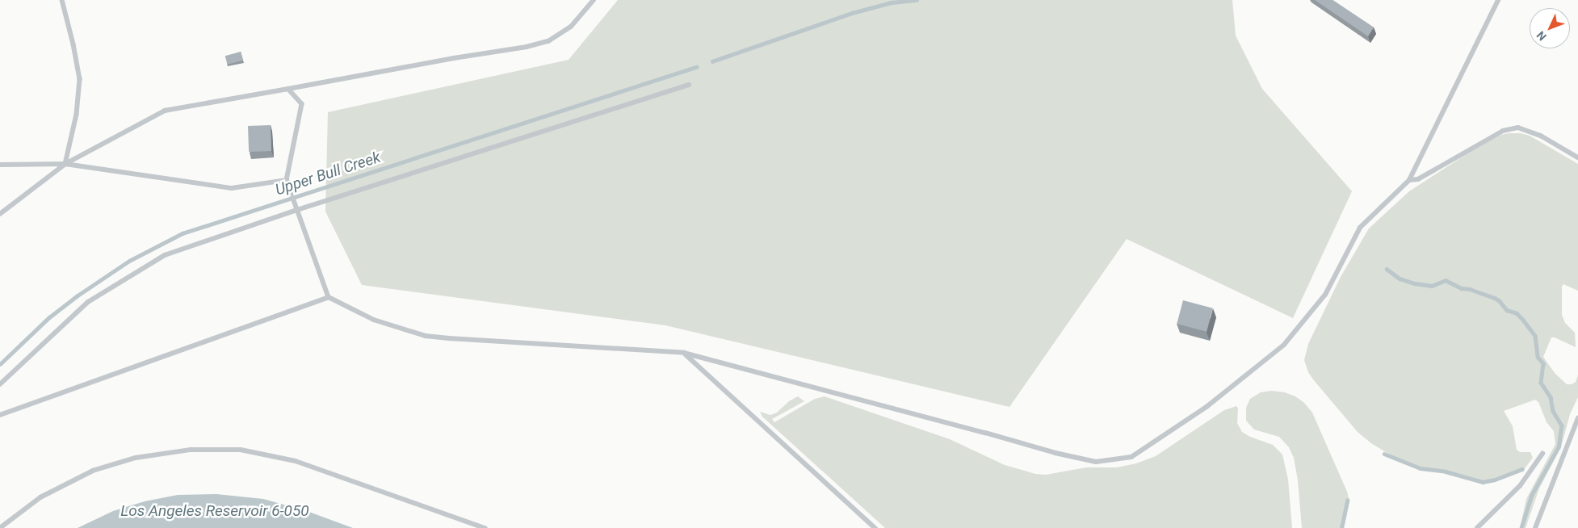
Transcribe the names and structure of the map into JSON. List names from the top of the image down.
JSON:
{
  "water": ["Upper Bull Creek", "Los Angeles Reservoir 6-050"],
  "north": "bottom left"
}
